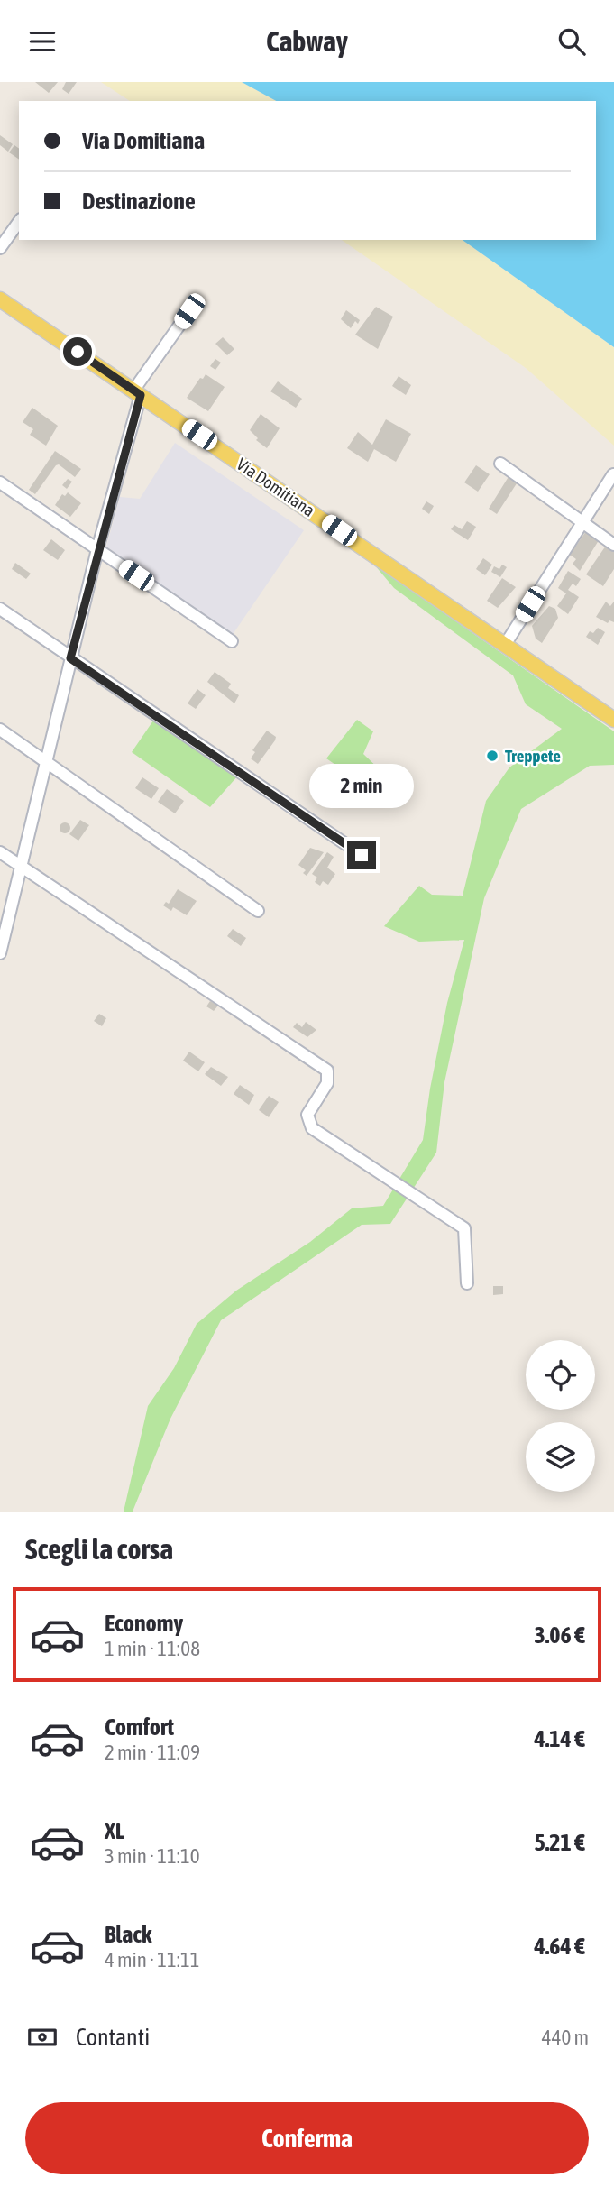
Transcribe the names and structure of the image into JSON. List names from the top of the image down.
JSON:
{
  "streets": {
    "main road": ["Via Domitiana"]
  },
  "places": ["Treppete"],
  "page": {
    "header": "Cabway",
    "banner": ["Via Domitiana", "Destinazione"],
    "bubble": "2 min",
    "heading": "Scegli la corsa",
    "list": [
      {
        "name": "Economy",
        "note": "1 min · 11:08",
        "value": "3.06 €"
      },
      {
        "name": "Comfort",
        "note": "2 min · 11:09",
        "value": "4.14 €"
      },
      {
        "name": "XL",
        "note": "3 min · 11:10",
        "value": "5.21 €"
      },
      {
        "name": "Black",
        "note": "4 min · 11:11",
        "value": "4.64 €"
      }
    ],
    "pay": ["Contanti", "440 m"],
    "buttons": "Conferma"
  }
}
